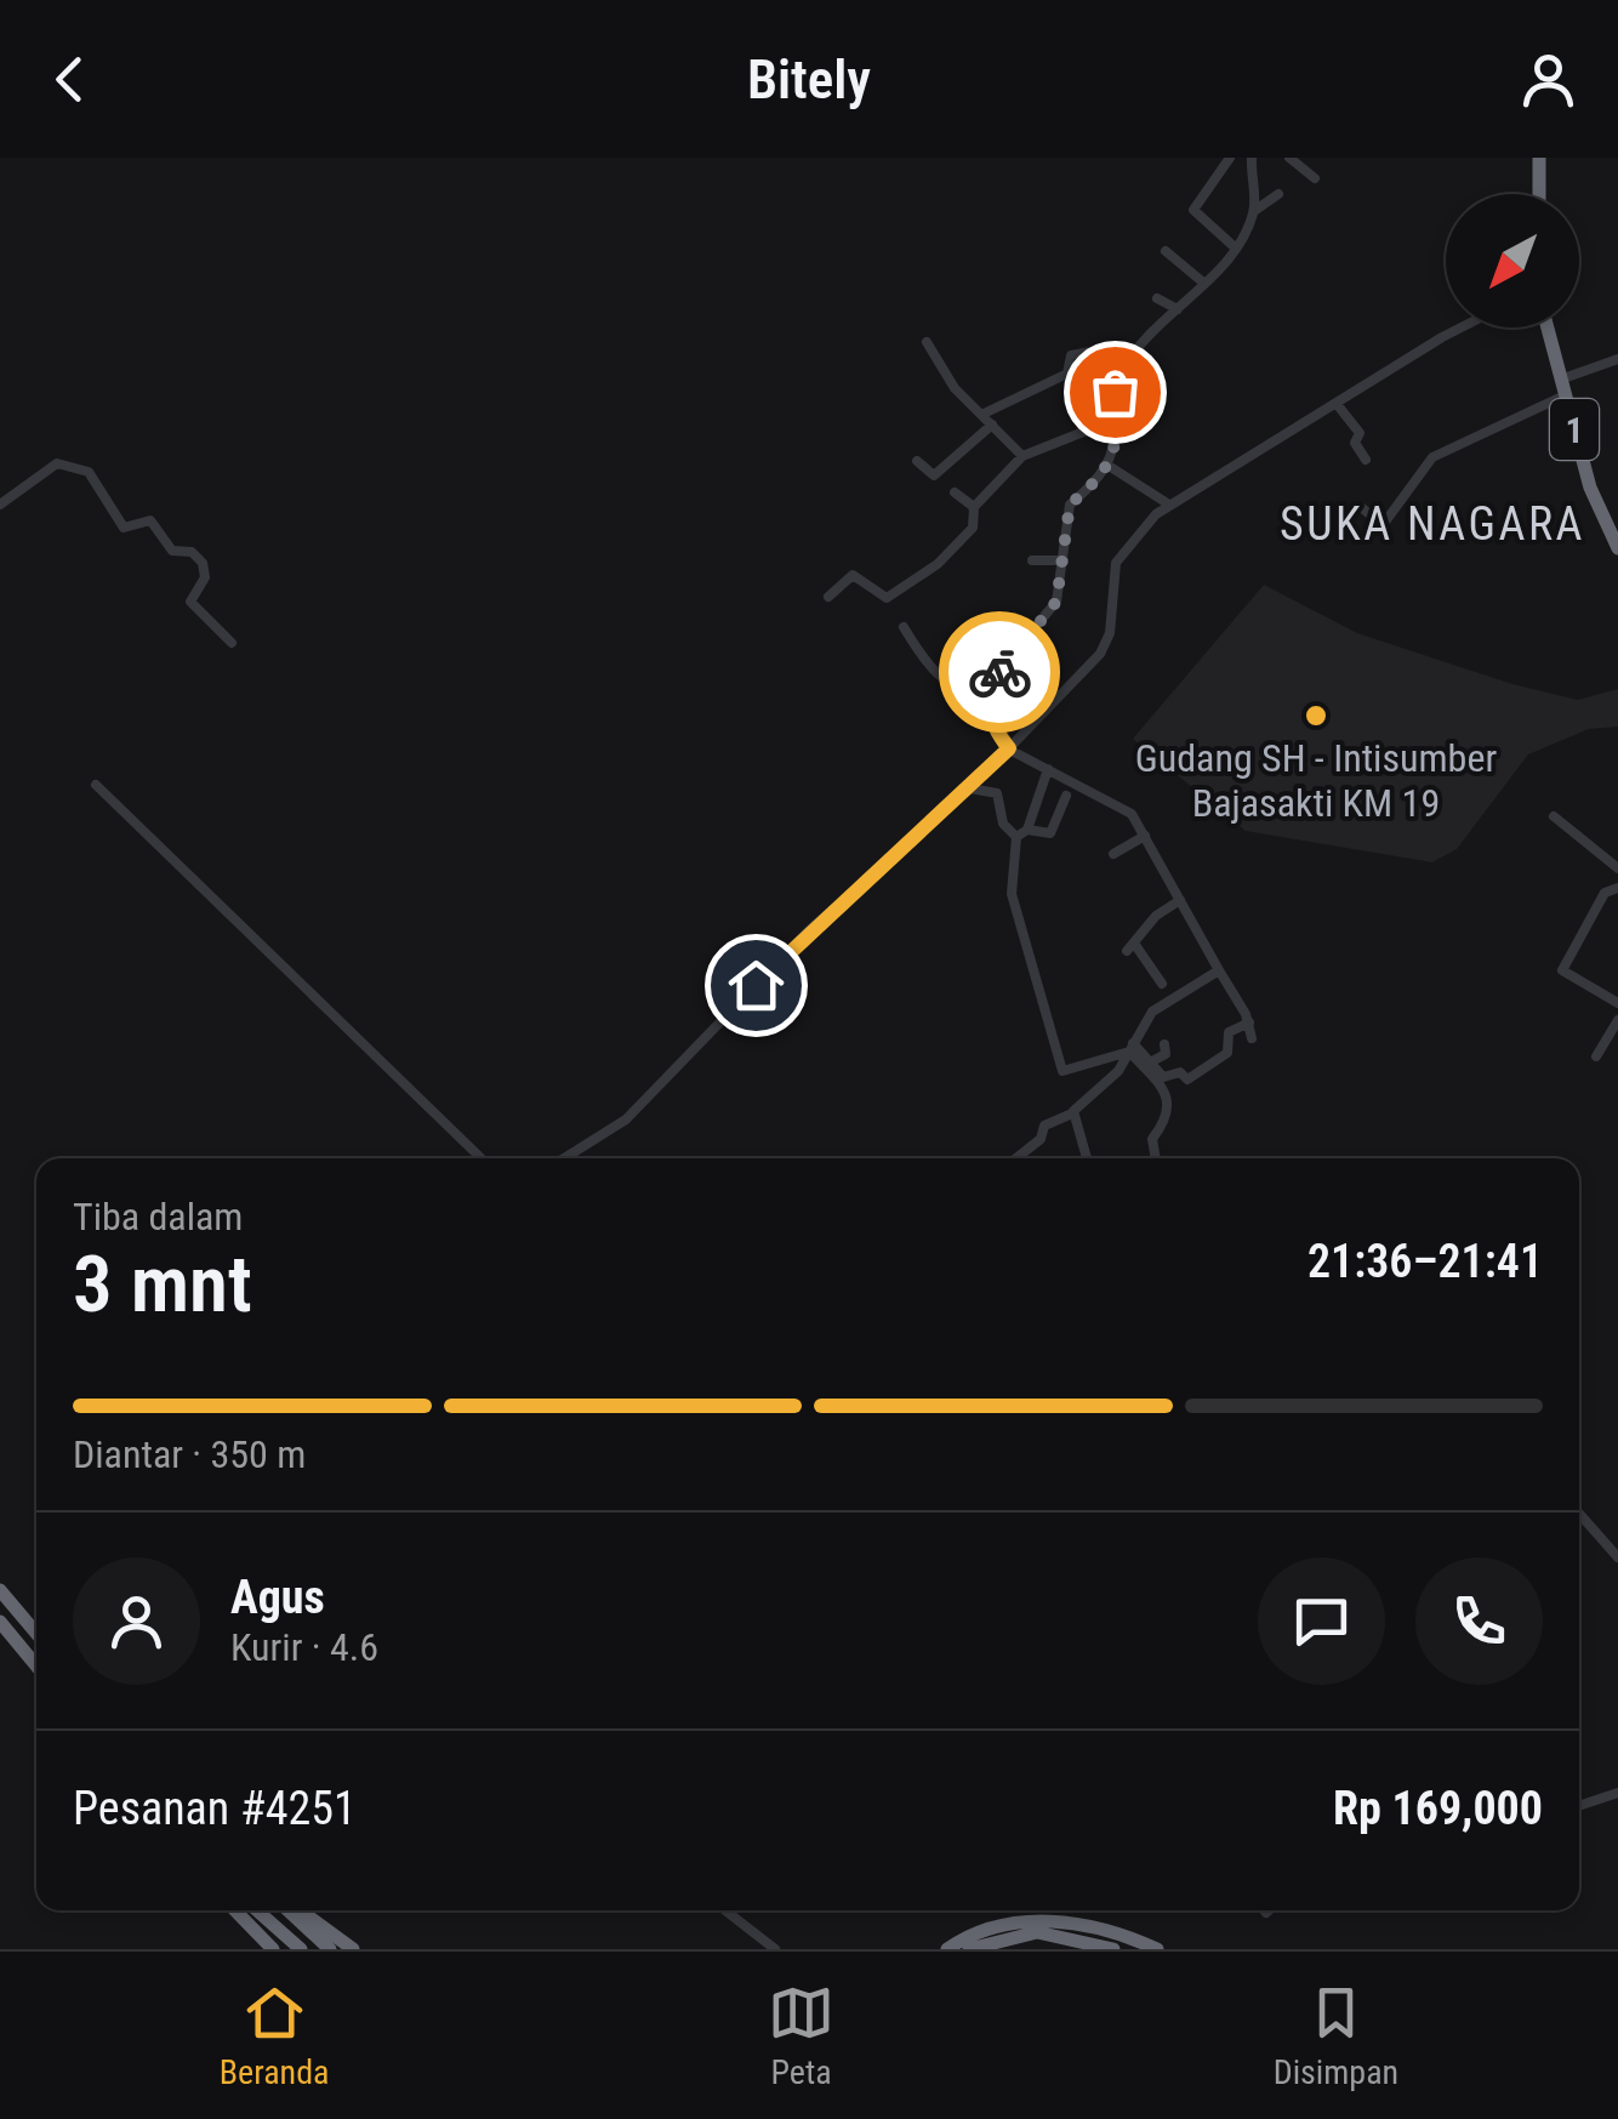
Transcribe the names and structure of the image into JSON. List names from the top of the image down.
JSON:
{
  "streets": {
    "highway": ["1"]
  },
  "districts": ["SUKA NAGARA"],
  "places": ["Gudang SH - Intisumber Bajasakti KM 19"],
  "north": "bottom left",
  "page": {
    "header": "Bitely",
    "heading": ["3 mnt", "Tiba dalam", "21:36–21:41"],
    "panel": [
      "Agus",
      "Kurir · 4.6",
      "Pesanan #4251",
      "Rp 169,000"
    ],
    "bar": "Diantar · 350 m",
    "tabs": ["Beranda", "Peta", "Disimpan"]
  }
}
